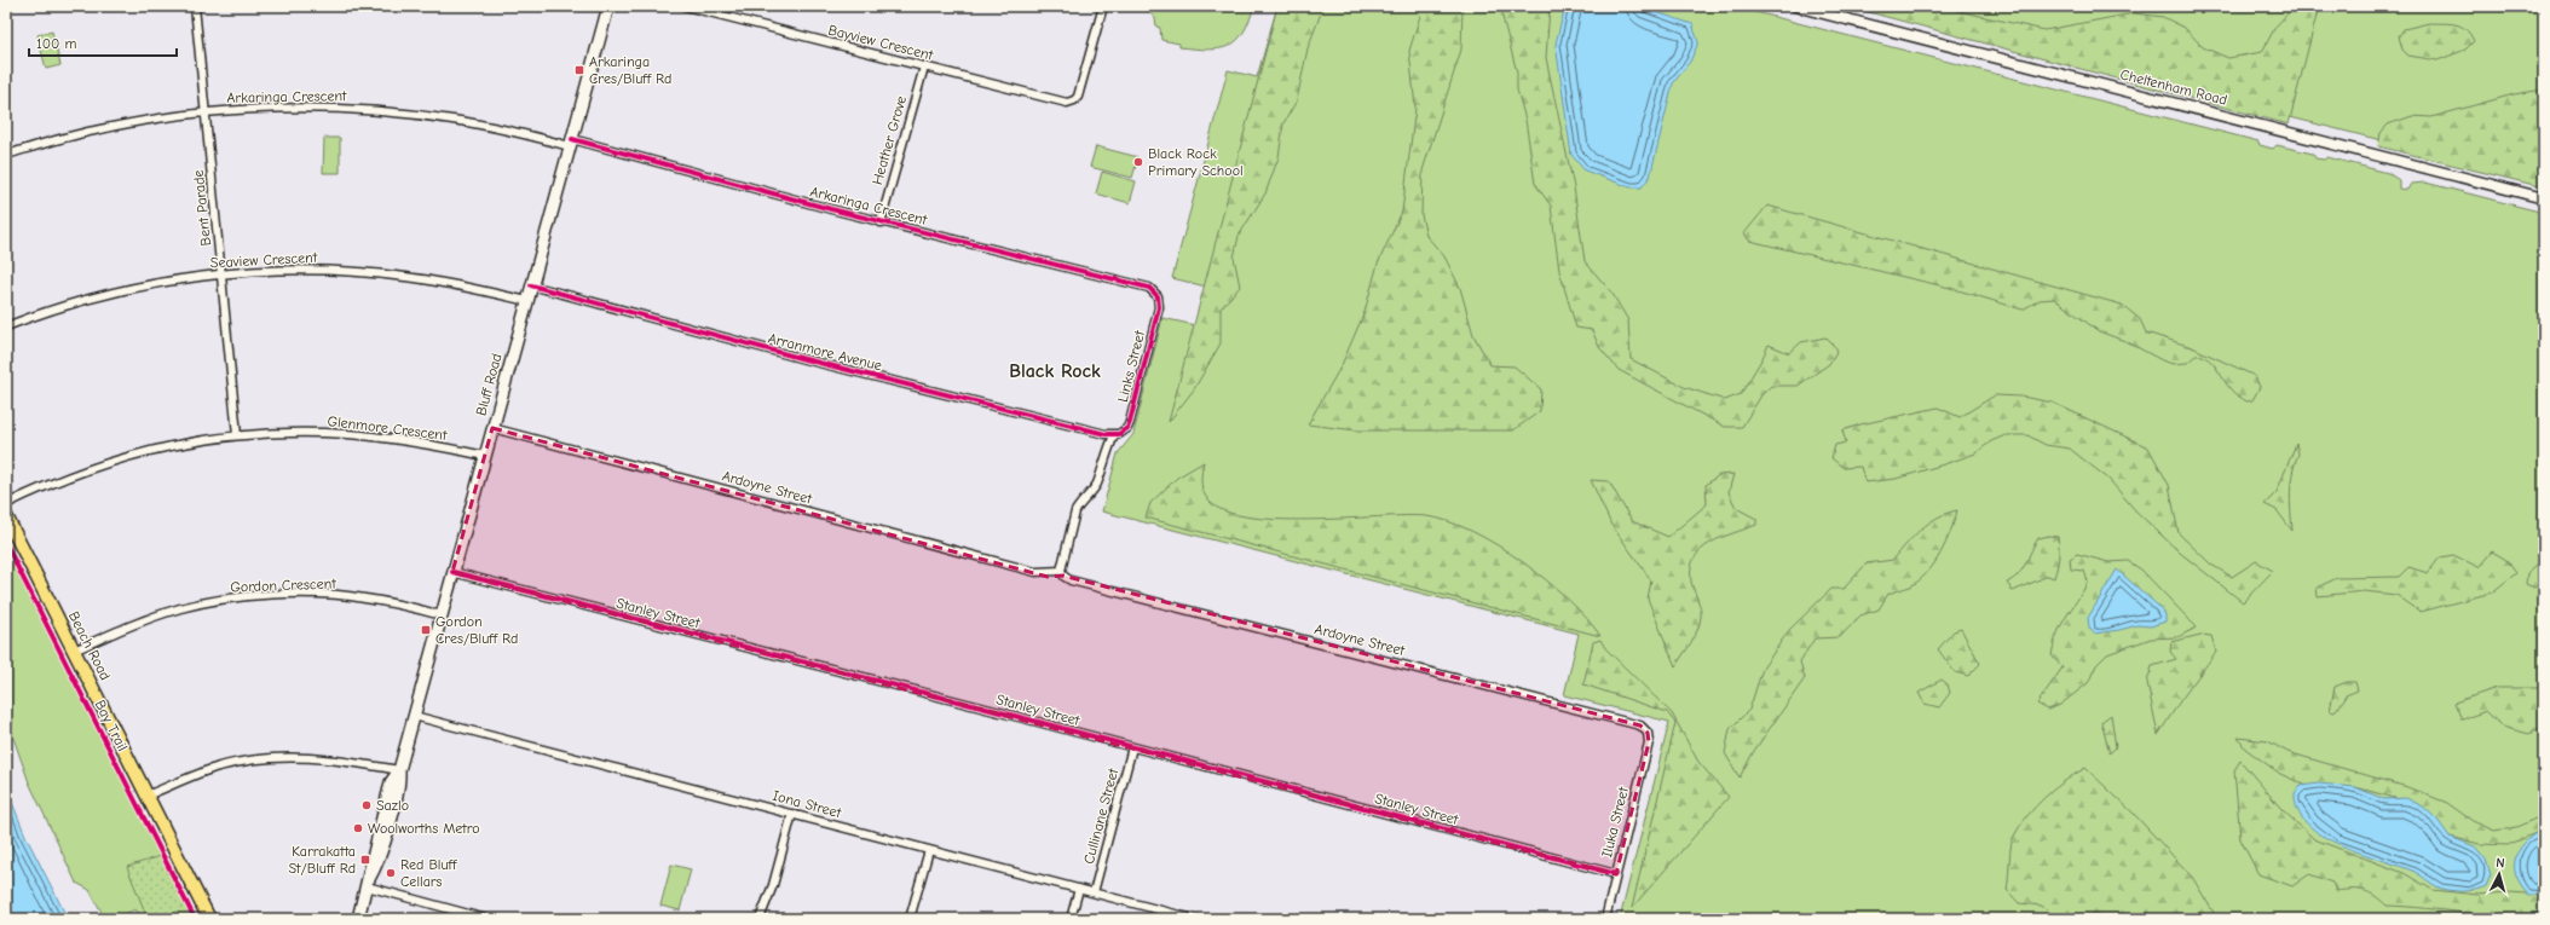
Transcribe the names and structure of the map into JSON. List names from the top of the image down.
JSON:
{
  "streets": {
    "main road": ["Bluff Road", "Beach Road"],
    "street": [
      "Bayview Crescent",
      "Cheltenham Road",
      "Arkaringa Crescent",
      "Heather Grove",
      "Bent Parade",
      "Seaview Crescent",
      "Arranmore Avenue",
      "Links Street",
      "Glenmore Crescent",
      "Ardoyne Street",
      "Gordon Crescent",
      "Stanley Street",
      "Iona Street",
      "Cullinane Street",
      "Iluka Street"
    ],
    "cycle path": ["Bay Trail"]
  },
  "crossings": [
    ["Bayview Crescent", "Heather Grove"],
    ["Arkaringa Crescent", "Heather Grove"],
    ["Arkaringa Crescent", "Bent Parade"],
    ["Arkaringa Crescent", "Links Street"],
    ["Arkaringa Crescent", "Bluff Road"],
    ["Bent Parade", "Seaview Crescent"],
    ["Bent Parade", "Glenmore Crescent"],
    ["Seaview Crescent", "Bluff Road"],
    ["Arranmore Avenue", "Links Street"],
    ["Arranmore Avenue", "Bluff Road"],
    ["Links Street", "Ardoyne Street"],
    ["Bluff Road", "Glenmore Crescent"],
    ["Bluff Road", "Ardoyne Street"],
    ["Bluff Road", "Gordon Crescent"],
    ["Bluff Road", "Stanley Street"],
    ["Bluff Road", "Iona Street"],
    ["Ardoyne Street", "Iluka Street"],
    ["Gordon Crescent", "Beach Road"],
    ["Stanley Street", "Cullinane Street"],
    ["Stanley Street", "Iluka Street"],
    ["Iona Street", "Cullinane Street"]
  ],
  "districts": ["Black Rock"],
  "places": {
    "transit": ["Arkaringa Cres/Bluff Rd", "Gordon Cres/Bluff Rd", "Karrakatta St/Bluff Rd"],
    "other": [
      "Black Rock Primary School",
      "Sazlo",
      "Woolworths Metro",
      "Red Bluff Cellars"
    ]
  },
  "scale_bar": "100 m",
  "north": "top"
}
